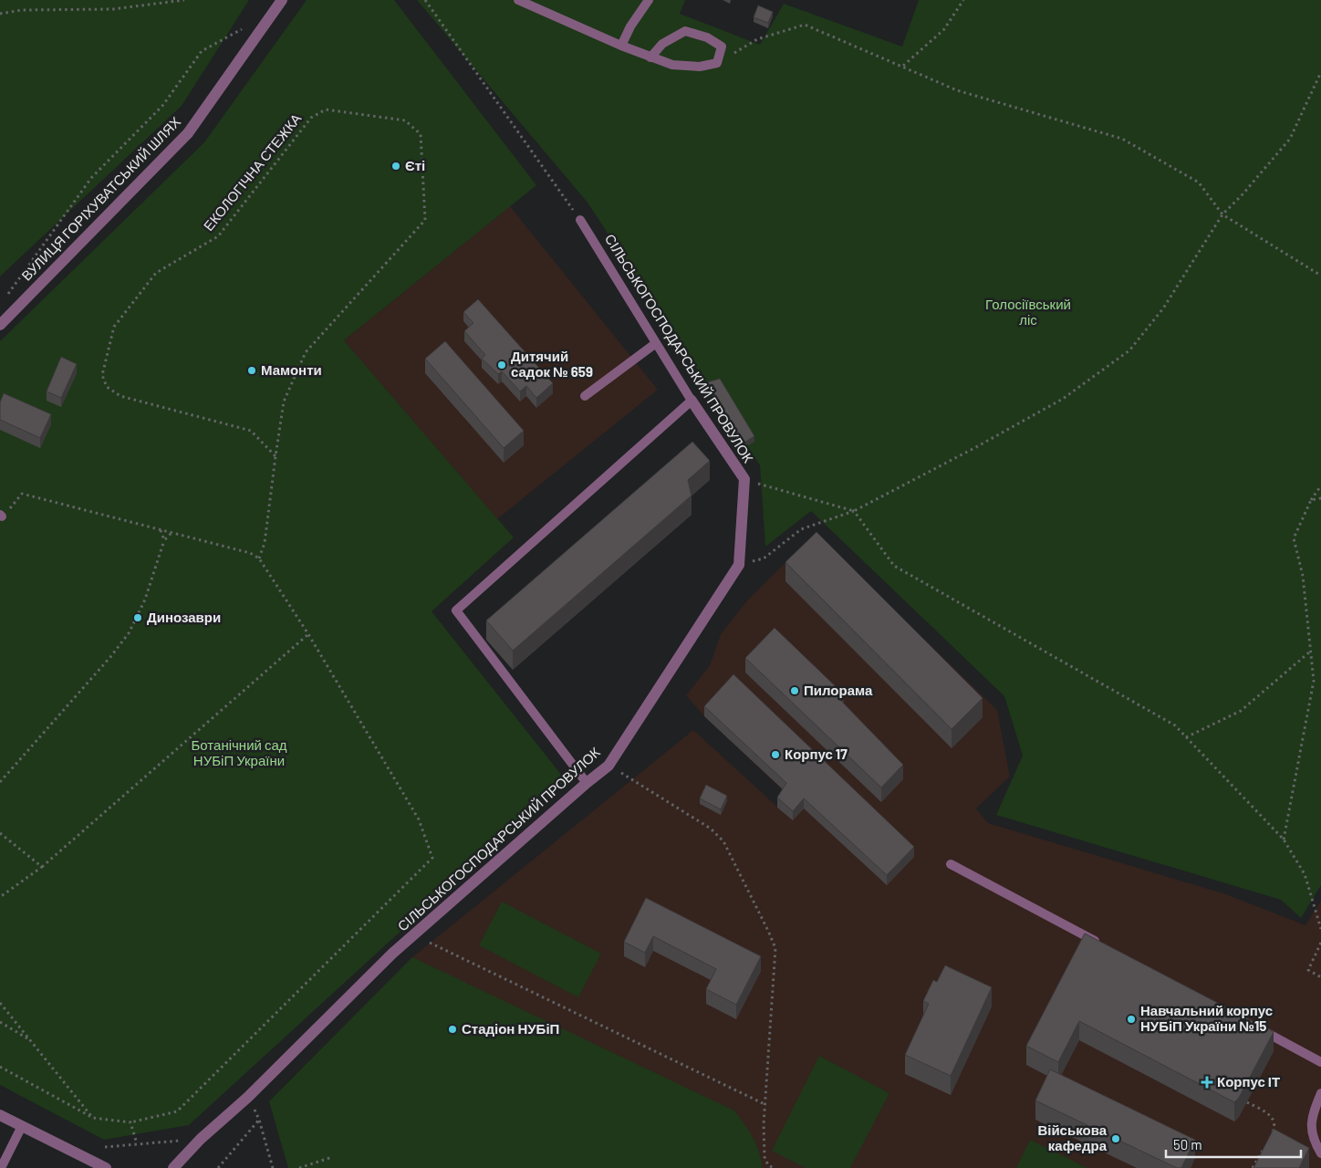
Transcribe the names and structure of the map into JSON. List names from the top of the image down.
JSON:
{
  "streets": {
    "street": ["ВУЛИЦЯ ГОРІХУВАТСЬКИЙ ШЛЯХ", "СІЛЬСЬКОГОСПОДАРСЬКИЙ ПРОВУЛОК"],
    "path": ["ЕКОЛОГІЧНА СТЕЖКА"]
  },
  "parks": ["Голосіївський ліс", "Ботанічний сад НУБіП України"],
  "places": {
    "other": [
      "Єті",
      "Дитячий садок № 659",
      "Мамонти",
      "Динозаври",
      "Пилорама",
      "Корпус 17",
      "Навчальний корпус НУБіП України №15",
      "Стадіон НУБіП",
      "Військова кафедра"
    ],
    "health": ["Корпус ІТ"]
  },
  "scale_bar": "50 m"
}
